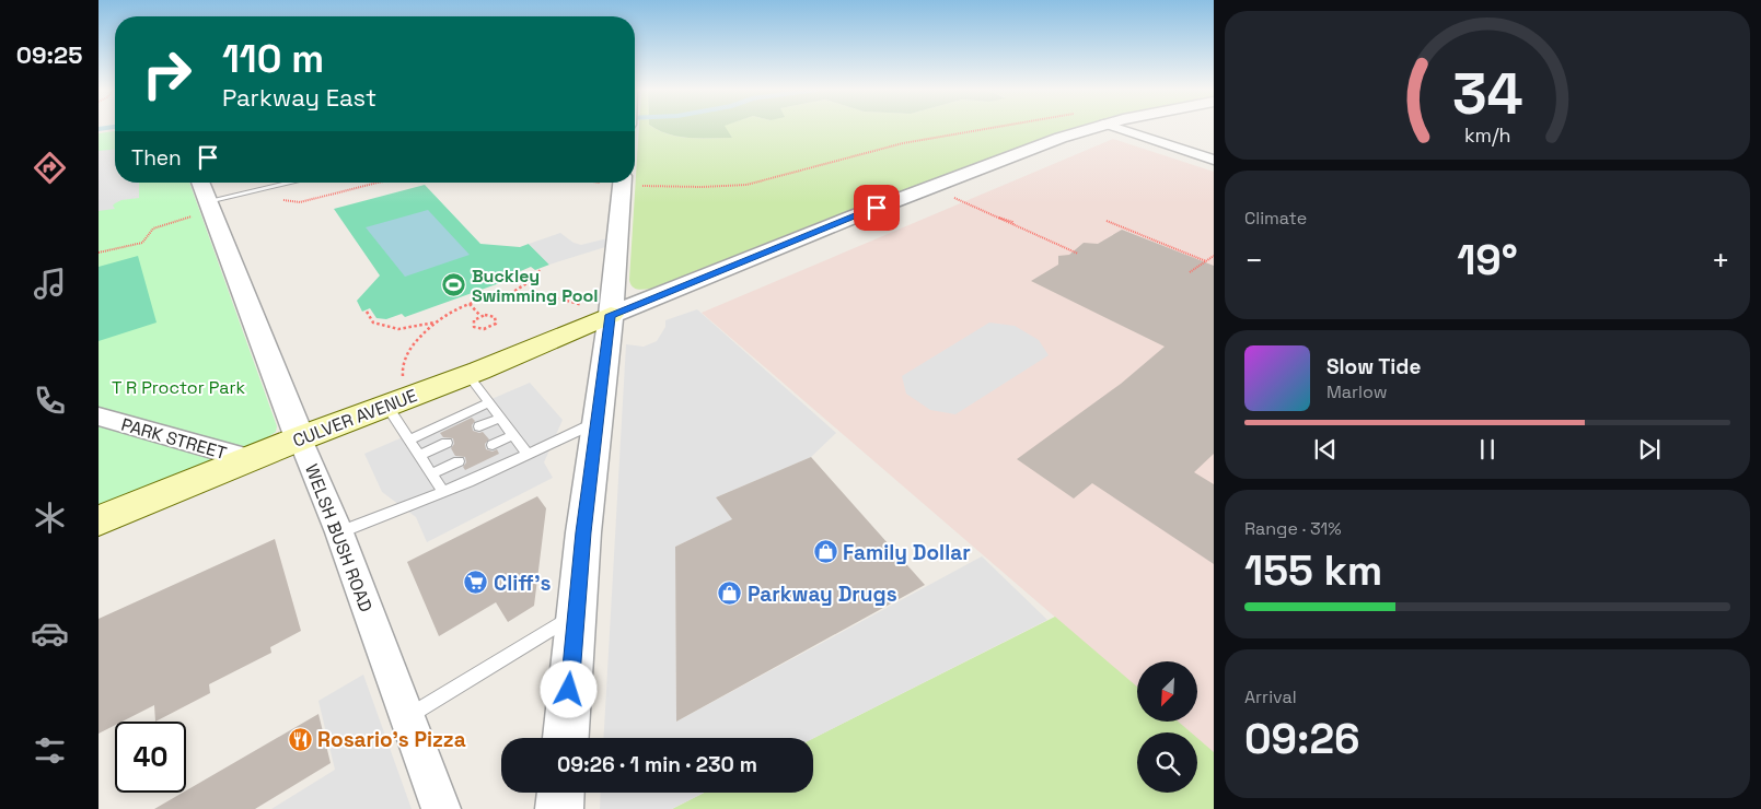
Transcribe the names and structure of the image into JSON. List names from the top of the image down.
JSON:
{
  "streets": {
    "main road": ["CULVER AVENUE"],
    "street": ["PARK STREET", "WELSH BUSH ROAD"]
  },
  "crossings": [
    ["CULVER AVENUE", "PARK STREET"],
    ["CULVER AVENUE", "WELSH BUSH ROAD"]
  ],
  "parks": ["T R Proctor Park"],
  "places": {
    "sports": ["Buckley Swimming Pool"],
    "shop": ["Family Dollar", "Parkway Drugs"],
    "supermarket": ["Cliff's"],
    "restaurant": ["Rosario's Pizza"]
  },
  "north": "bottom left",
  "page": {
    "tabs": "09:25",
    "turn": ["110 m", "Parkway East"],
    "then": "Then",
    "tile": [
      "Climate",
      ["Range · 31%", "155 km"],
      ["Arrival", "09:26"]
    ],
    "heat": ["−", "19°", "+"],
    "song": ["Slow Tide", "Marlow"],
    "limit": "40",
    "trip": "09:26 · 1 min · 230 m",
    "gauge": ["34", "km/h"]
  }
}
